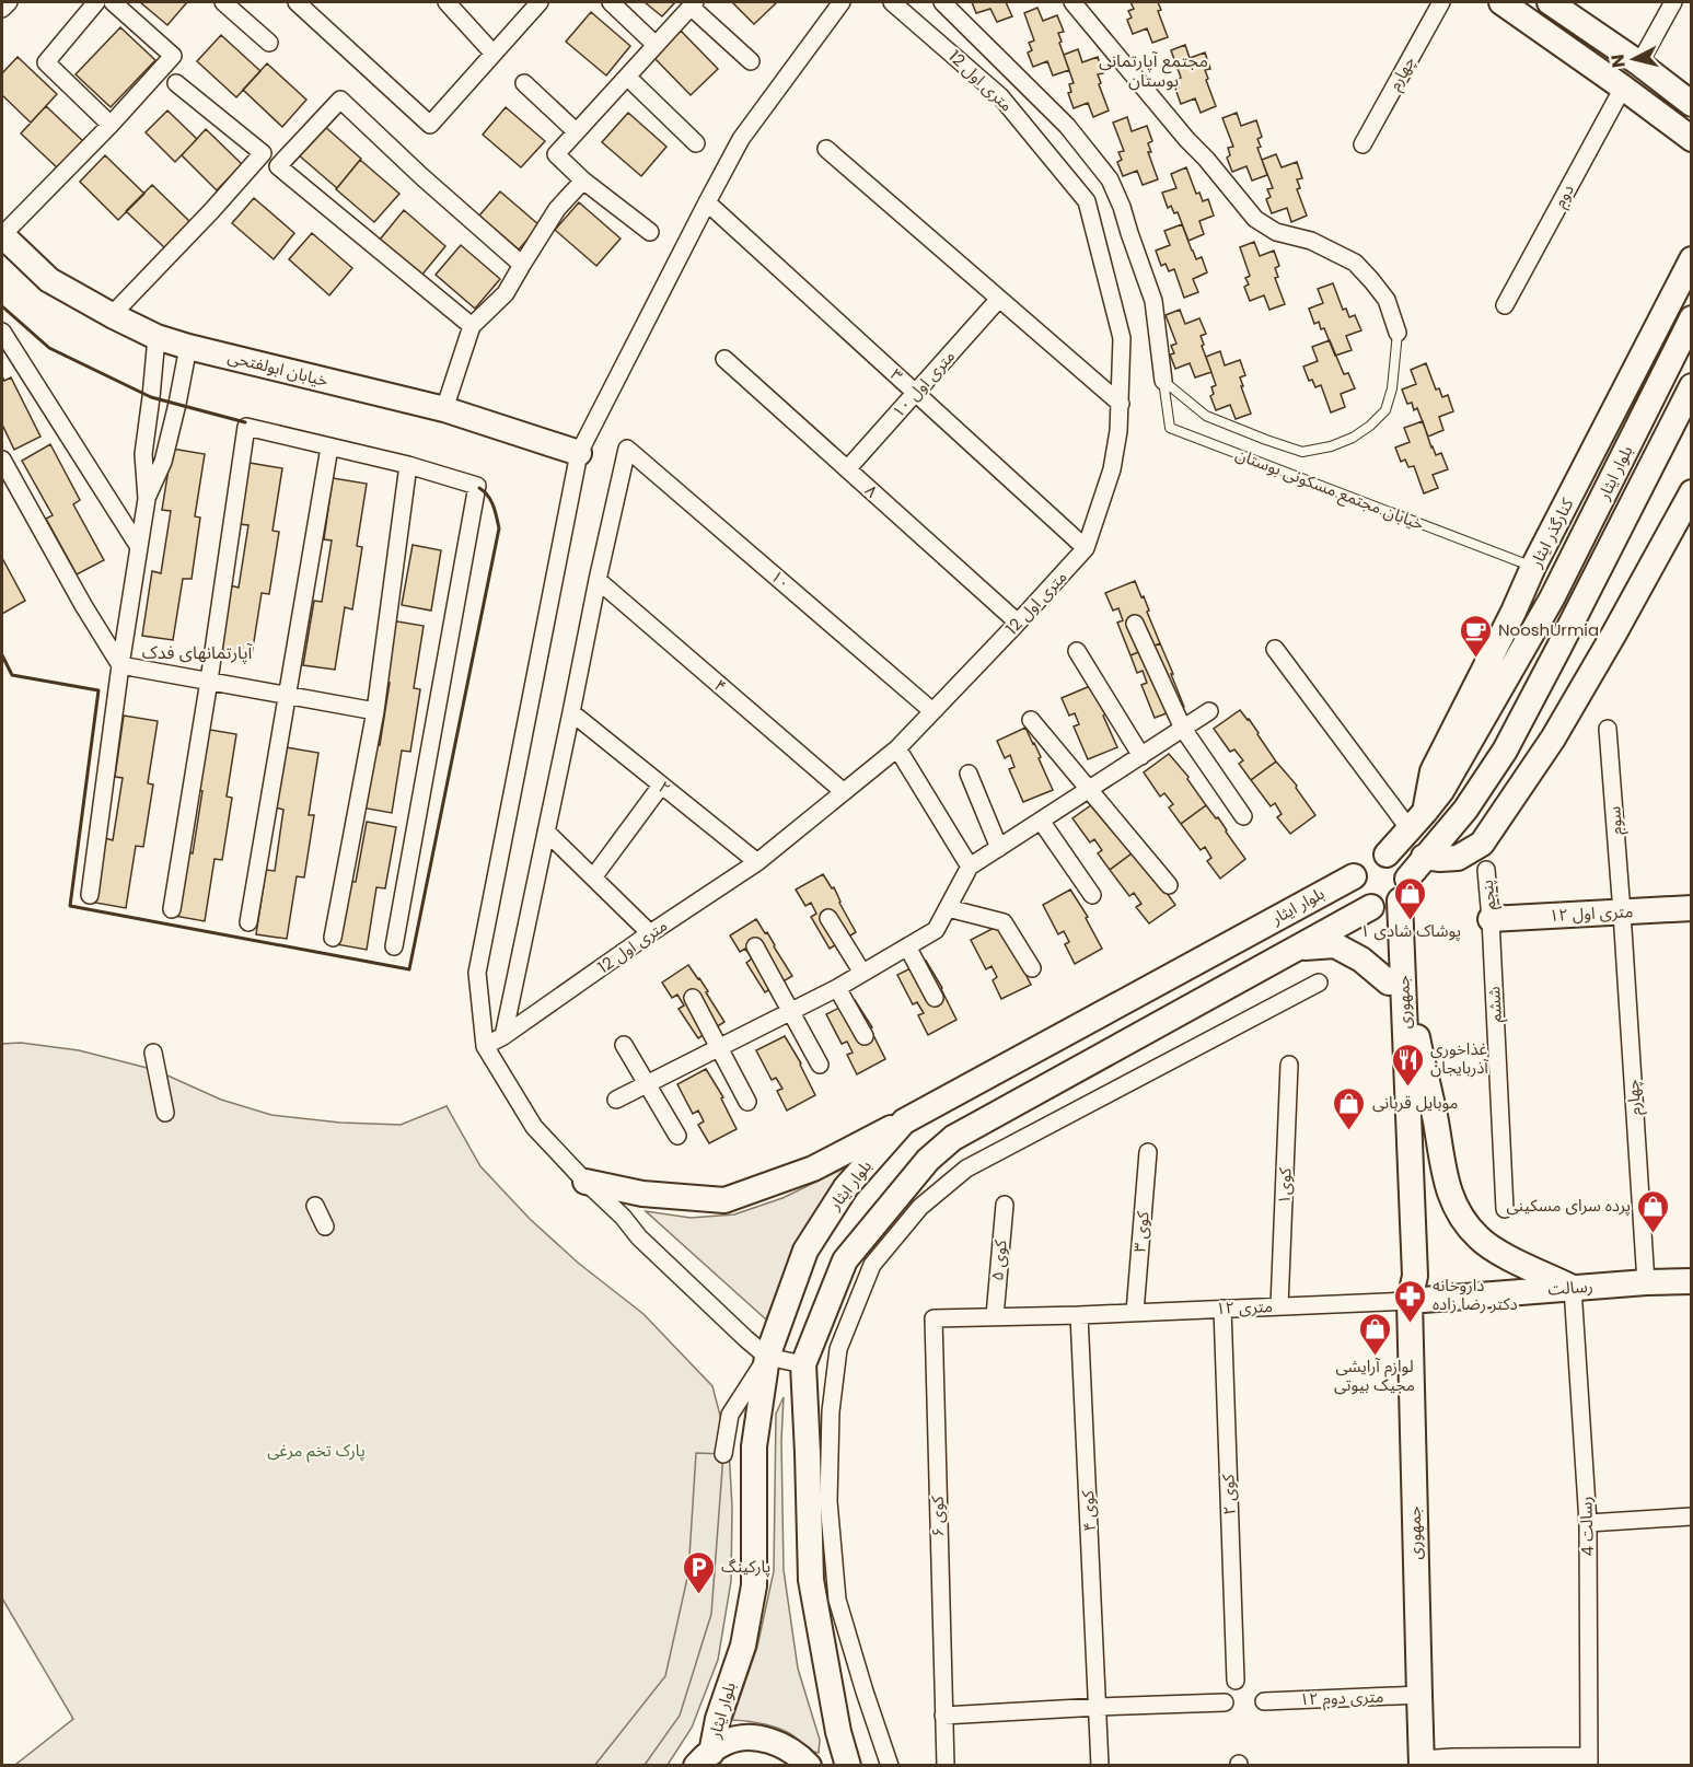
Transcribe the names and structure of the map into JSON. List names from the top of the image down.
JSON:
{
  "streets": {
    "main road": [
      "خیابان ابولفتحی",
      "بلوار ایثار",
      "کنارگذر ایثار",
      "۱۲ متری اول",
      "جمهوری",
      "رسالت"
    ],
    "street": [
      "چهارم",
      "12 متری اول",
      "دوم",
      "۳",
      "۱۰ متری اول",
      "خیابان مجتمع مسکونی بوستان",
      "۸",
      "۱۰",
      "۴",
      "۲",
      "سوم",
      "پنجم",
      "ششم",
      "کوی۱",
      "کوی ۳",
      "کوی ۵",
      "۱۲ متری",
      "کوی ۲",
      "کوی ۴",
      "کوی ۶",
      "رسالت 4",
      "۱۲ متری دوم"
    ]
  },
  "crossings": [
    ["چهارم", "سوم"],
    ["چهارم", "۱۲ متری اول"],
    ["چهارم", "رسالت"],
    ["12 متری اول", "۳"],
    ["12 متری اول", "۸"],
    ["12 متری اول", "۱۰"],
    ["12 متری اول", "۴"],
    ["12 متری اول", "۲"],
    ["۳", "۱۰ متری اول"],
    ["۱۰ متری اول", "۸"],
    ["بلوار ایثار", "کنارگذر ایثار"],
    ["بلوار ایثار", "جمهوری"],
    ["خیابان مجتمع مسکونی بوستان", "کنارگذر ایثار"],
    ["۱۰", "۴"],
    ["سوم", "۱۲ متری اول"],
    ["پنجم", "۱۲ متری اول"],
    ["پنجم", "ششم"],
    ["۱۲ متری اول", "ششم"],
    ["جمهوری", "رسالت"],
    ["جمهوری", "۱۲ متری"],
    ["جمهوری", "۱۲ متری دوم"],
    ["کوی۱", "۱۲ متری"],
    ["کوی ۳", "۱۲ متری"],
    ["کوی ۵", "۱۲ متری"],
    ["رسالت", "۱۲ متری"],
    ["رسالت", "رسالت 4"],
    ["۱۲ متری", "کوی ۲"],
    ["۱۲ متری", "کوی ۴"],
    ["۱۲ متری", "کوی ۶"]
  ],
  "districts": ["مجتمع آپارتمانی بوستان", "آپارتمانهای فدک"],
  "parks": ["پارک تخم مرغی"],
  "places": {
    "cafe": ["NooshUrmia"],
    "shop": [
      "پوشاک شادی ۱",
      "موبایل قربانی",
      "پرده سرای مسکینی",
      "لوازم آرایشی مجیک بیوتی"
    ],
    "restaurant": ["غذاخوری آذربایجان"],
    "pharmacy": ["داروخانه دکتر رضا زاده"],
    "parking": ["پارکینگ"]
  },
  "north": "left"
}
